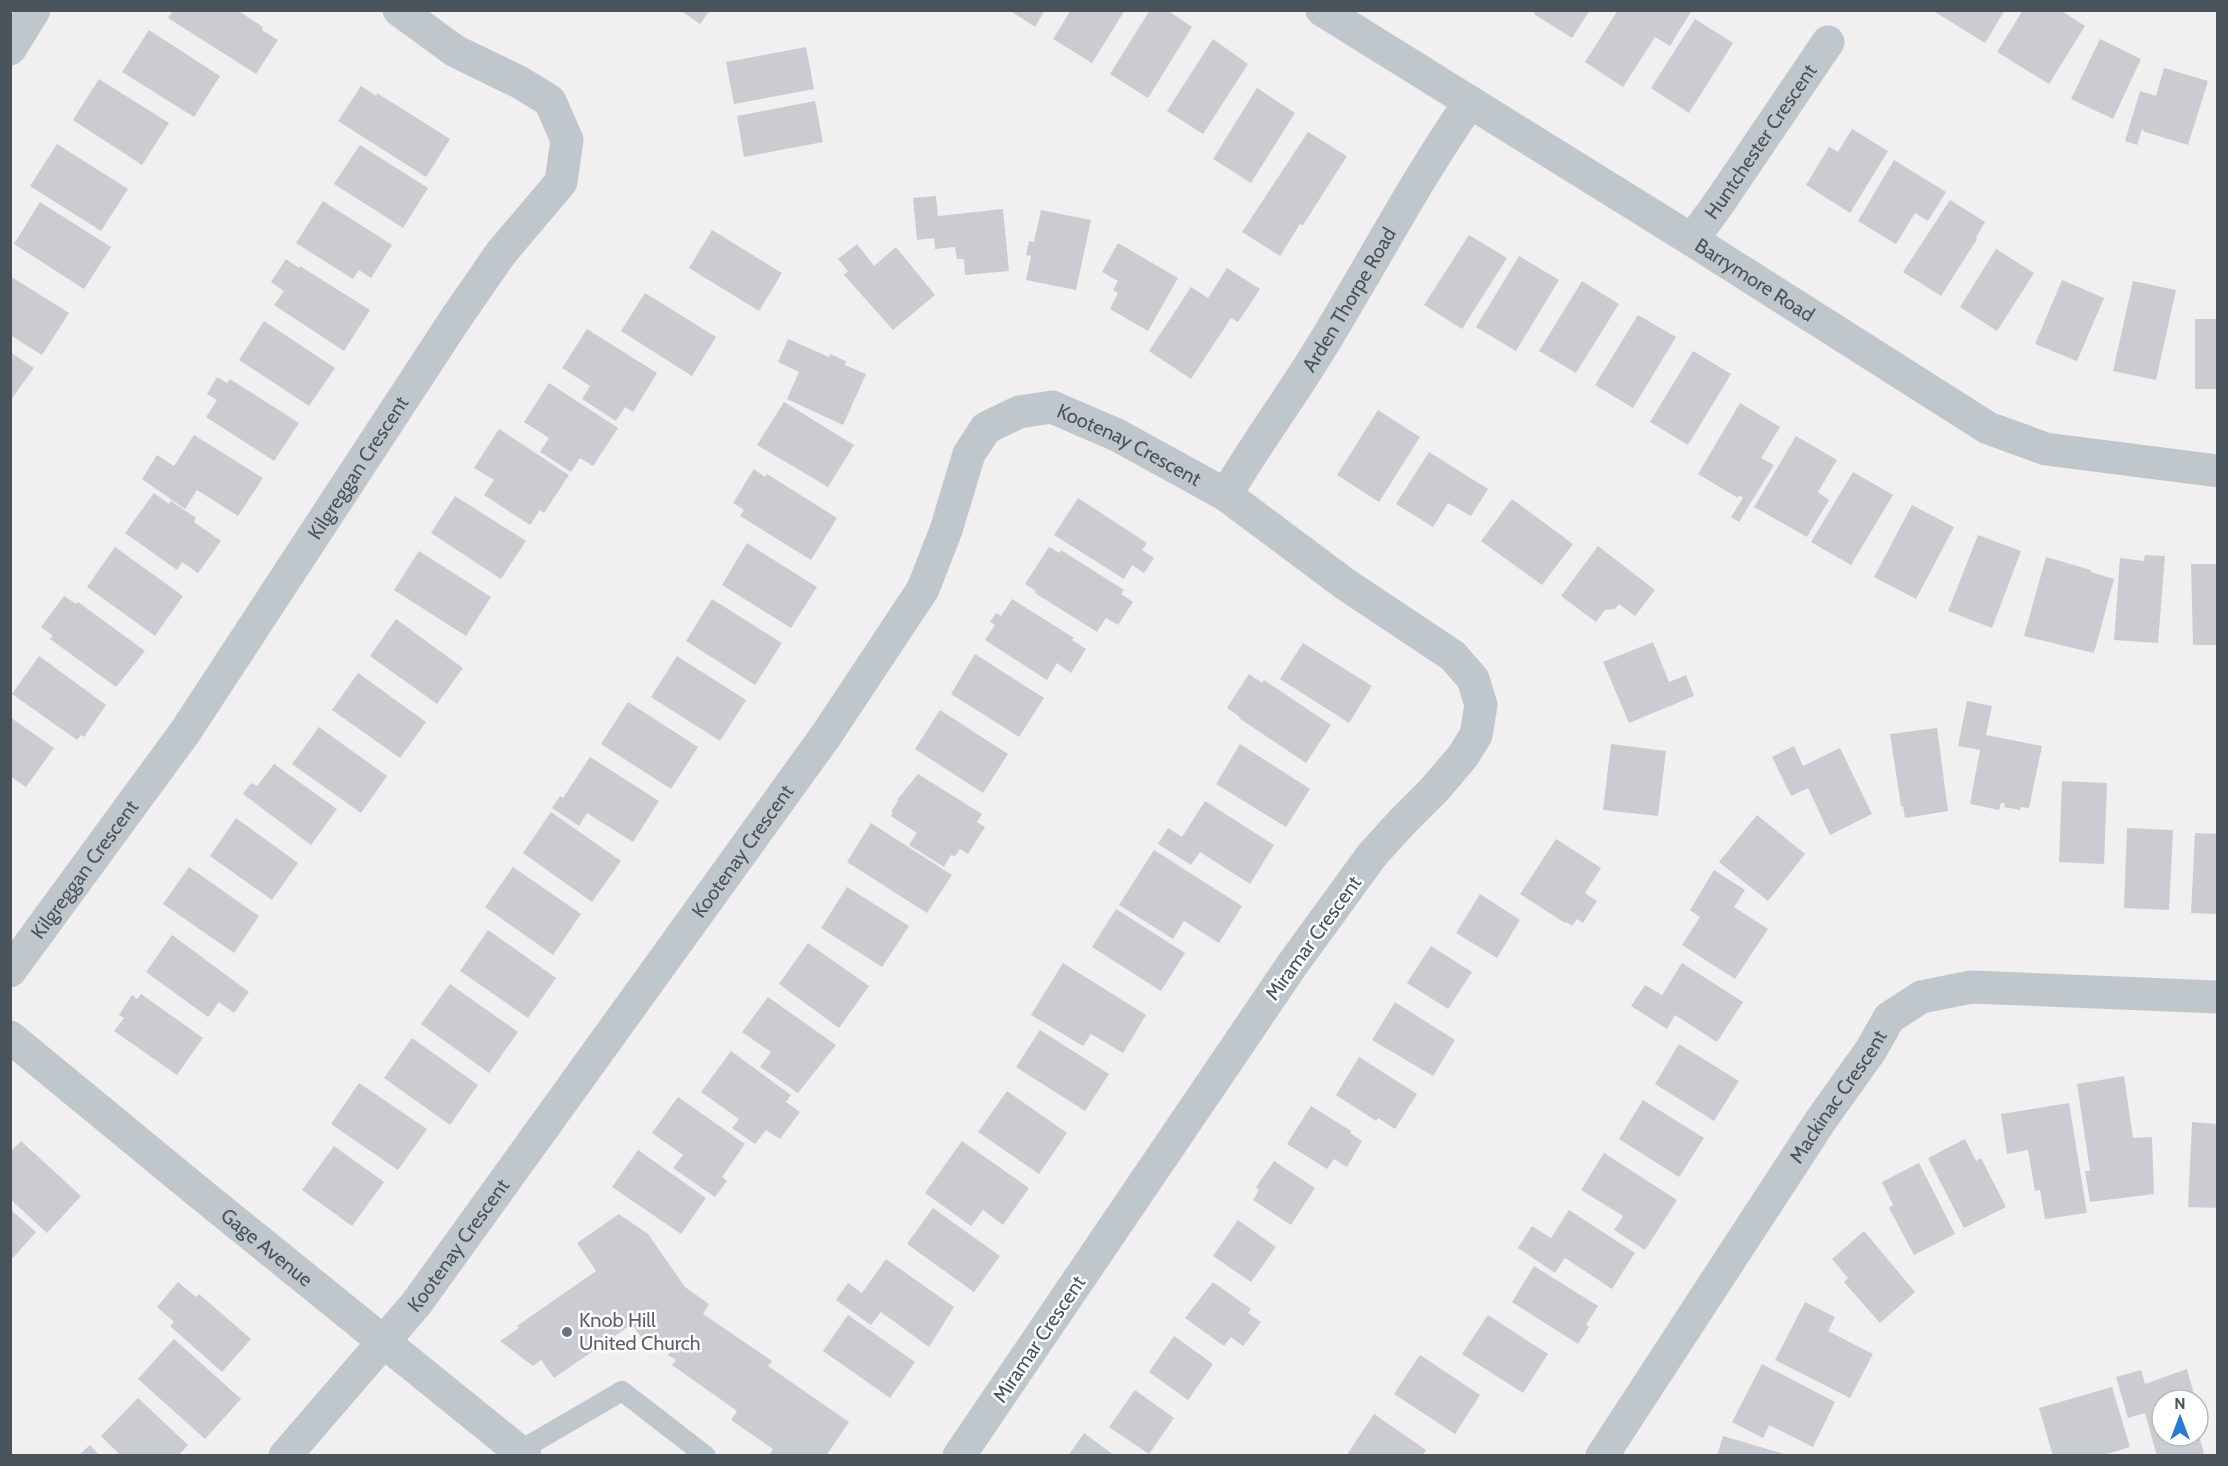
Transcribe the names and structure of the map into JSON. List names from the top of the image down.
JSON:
{
  "streets": {
    "street": [
      "Huntchester Crescent",
      "Barrymore Road",
      "Arden Thorpe Road",
      "Kootenay Crescent",
      "Kilgreggan Crescent",
      "Miramar Crescent",
      "Mackinac Crescent",
      "Gage Avenue"
    ]
  },
  "crossings": [
    ["Huntchester Crescent", "Barrymore Road"],
    ["Barrymore Road", "Arden Thorpe Road"],
    ["Arden Thorpe Road", "Kootenay Crescent"],
    ["Arden Thorpe Road", "Miramar Crescent"],
    ["Kootenay Crescent", "Miramar Crescent"],
    ["Kootenay Crescent", "Gage Avenue"]
  ],
  "places": ["Knob Hill United Church"],
  "north": "top"
}
